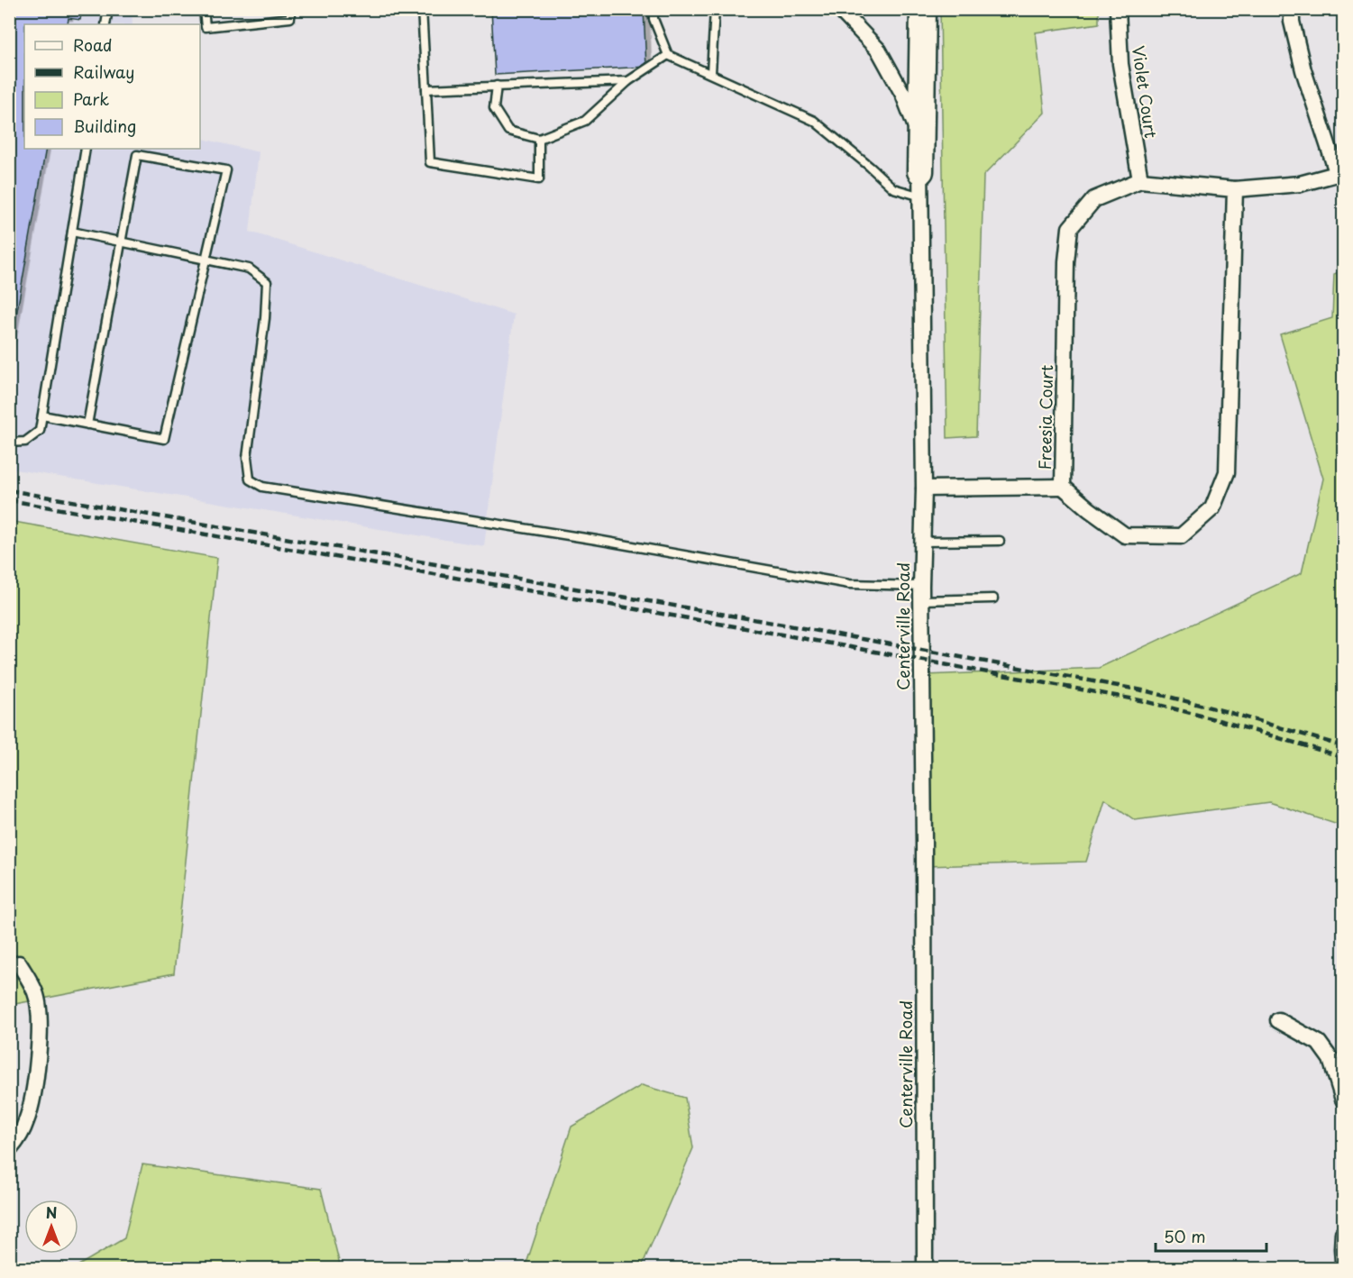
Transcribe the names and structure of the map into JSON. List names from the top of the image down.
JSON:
{
  "streets": {
    "street": ["Violet Court", "Freesia Court", "Centerville Road"]
  },
  "crossings": [
    ["Violet Court", "Freesia Court"]
  ],
  "legend": [
    "Road",
    "Railway",
    "Park",
    "Building"
  ],
  "scale_bar": "50 m",
  "north": "top"
}
